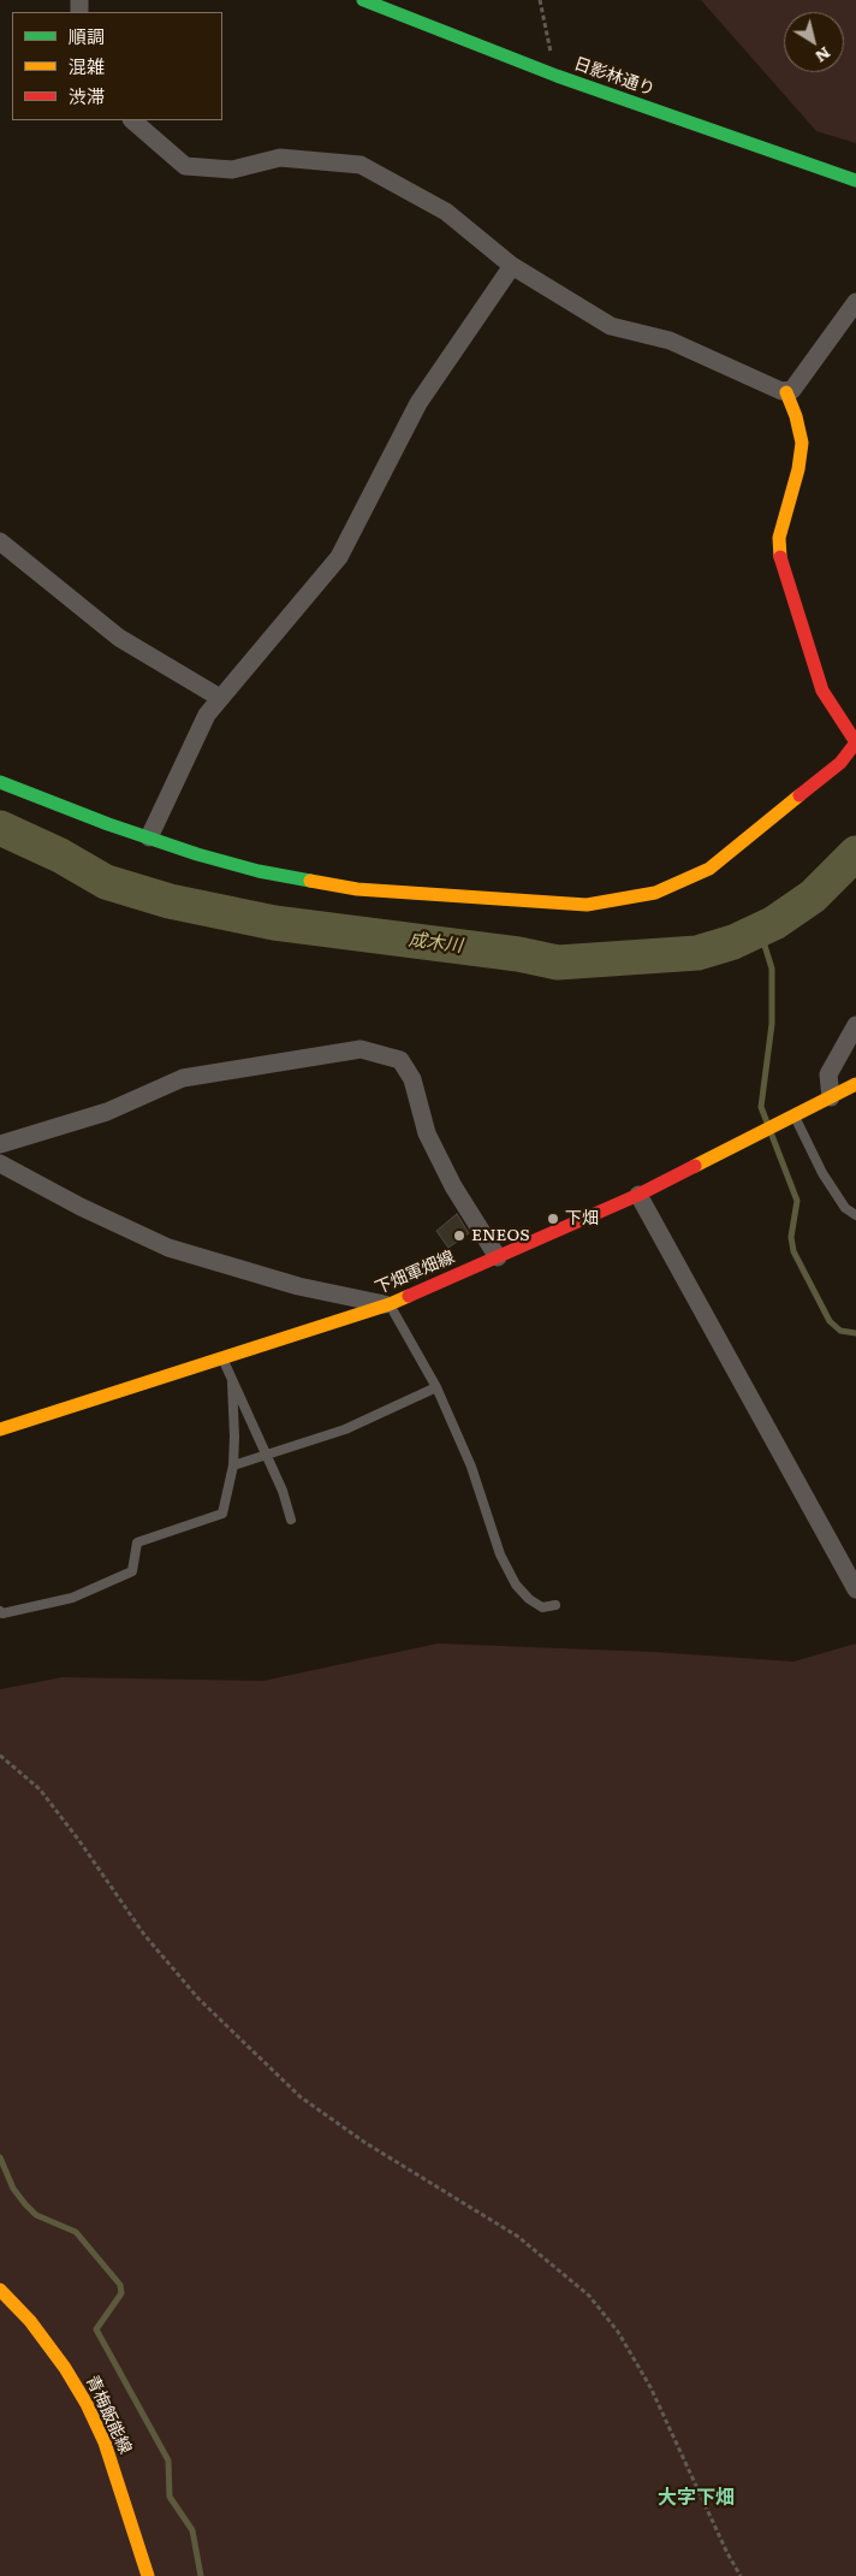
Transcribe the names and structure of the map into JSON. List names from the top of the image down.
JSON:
{
  "streets": {
    "street": ["日影林通り", "下畑軍畑線", "青梅飯能線"]
  },
  "districts": ["大字下畑"],
  "water": ["成木川"],
  "places": ["下畑", "ENEOS"],
  "legend": ["順調", "混雑", "渋滞"],
  "north": "bottom right"
}
